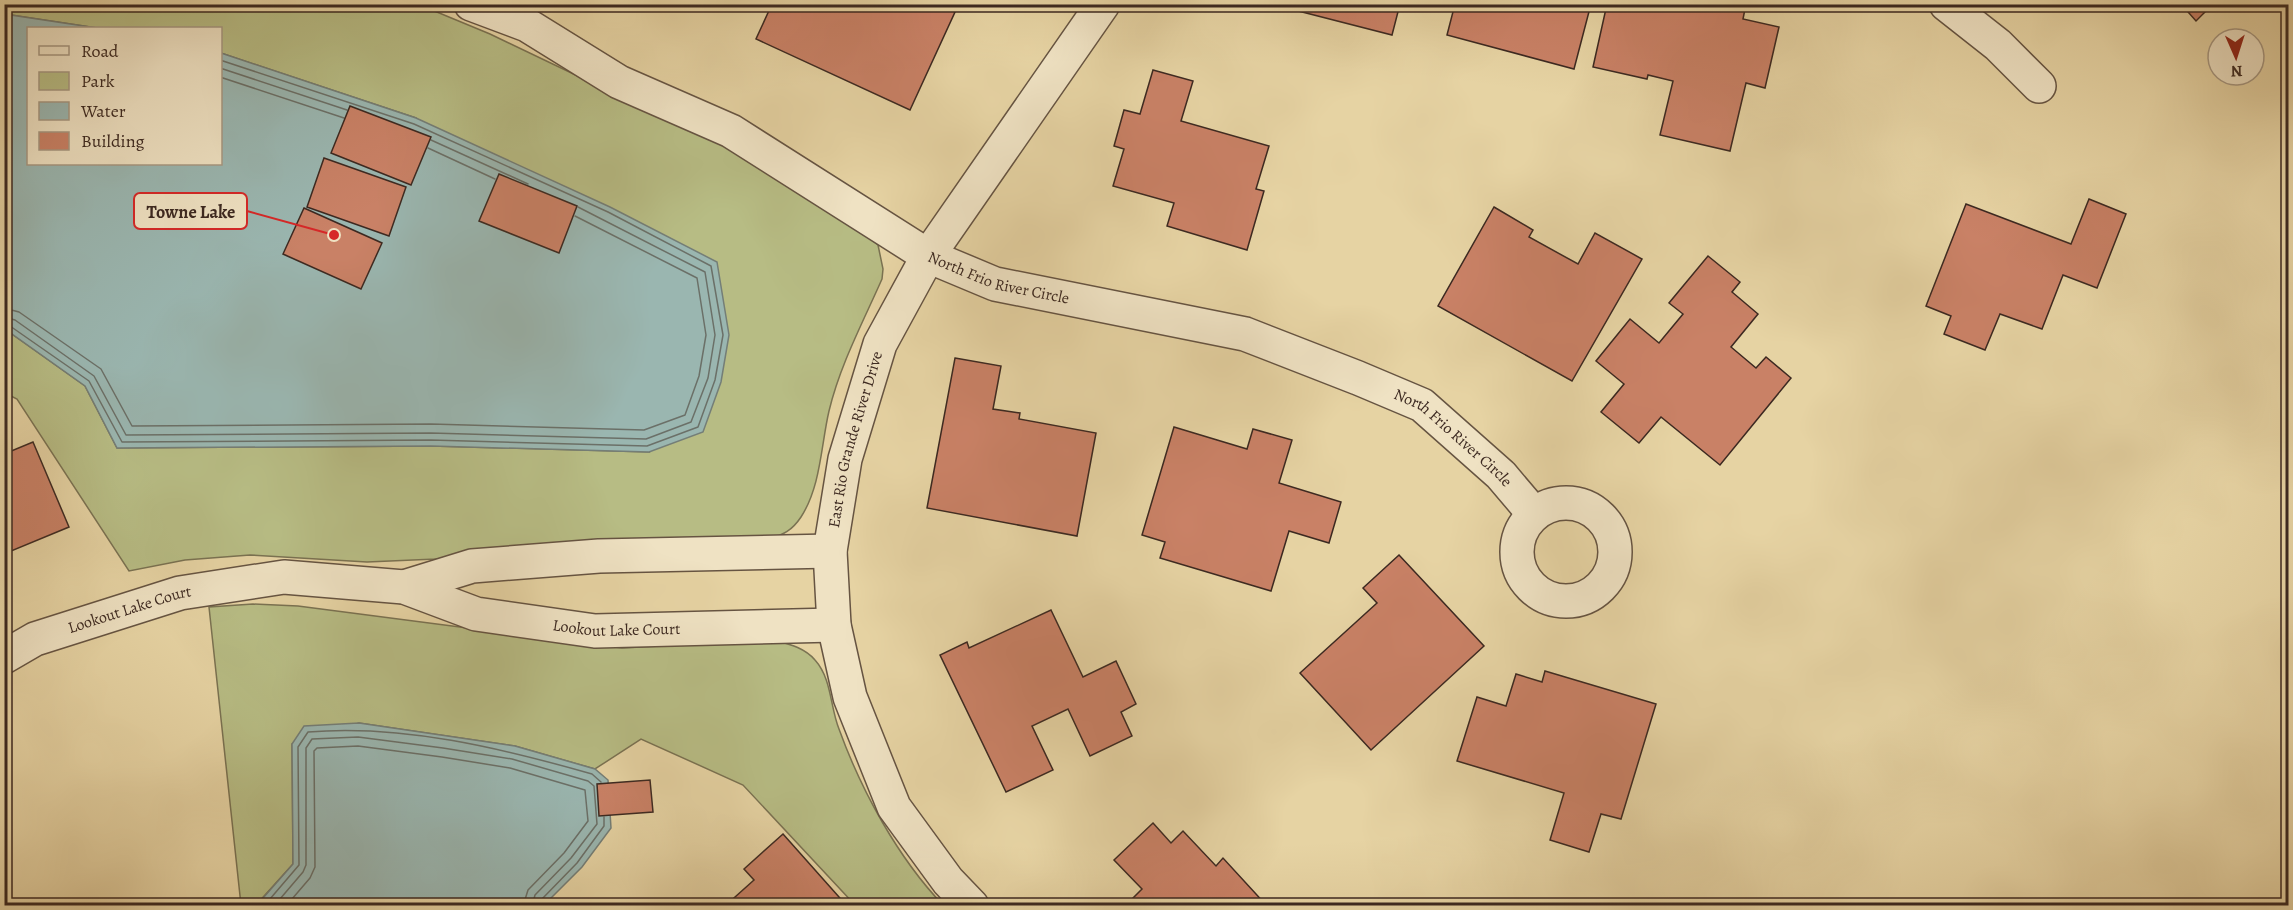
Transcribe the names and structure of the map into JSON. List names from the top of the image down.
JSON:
{
  "streets": {
    "street": ["North Frio River Circle", "East Rio Grande River Drive", "Lookout Lake Court"]
  },
  "crossings": [
    ["North Frio River Circle", "East Rio Grande River Drive"],
    ["East Rio Grande River Drive", "Lookout Lake Court"]
  ],
  "places": ["Towne Lake"],
  "legend": [
    "Road",
    "Park",
    "Water",
    "Building"
  ],
  "north": "bottom"
}
